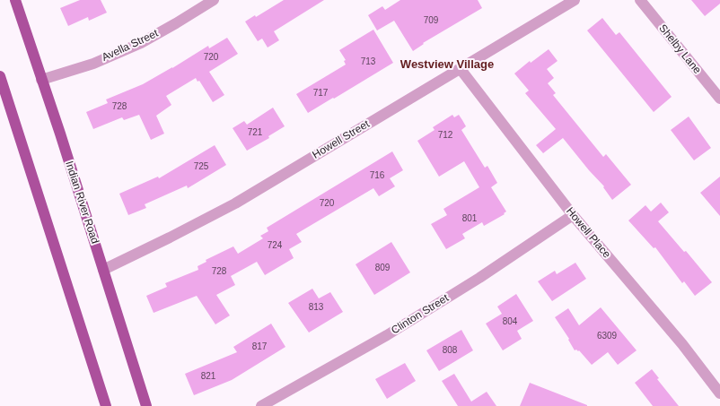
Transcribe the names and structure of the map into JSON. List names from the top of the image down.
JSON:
{
  "streets": {
    "main road": ["Indian River Road"],
    "street": [
      "Avella Street",
      "Shelby Lane",
      "Howell Street",
      "Howell Place",
      "Clinton Street"
    ]
  },
  "crossings": [
    ["Avella Street", "Indian River Road"],
    ["Howell Street", "Indian River Road"],
    ["Howell Street", "Howell Place"],
    ["Howell Place", "Clinton Street"]
  ],
  "districts": ["Westview Village"],
  "house_numbers": [
    "709",
    "720",
    "713",
    "717",
    "728",
    "721",
    "712",
    "725",
    "716",
    "720",
    "801",
    "724",
    "809",
    "728",
    "813",
    "804",
    "6309",
    "817",
    "808",
    "821"
  ]
}
